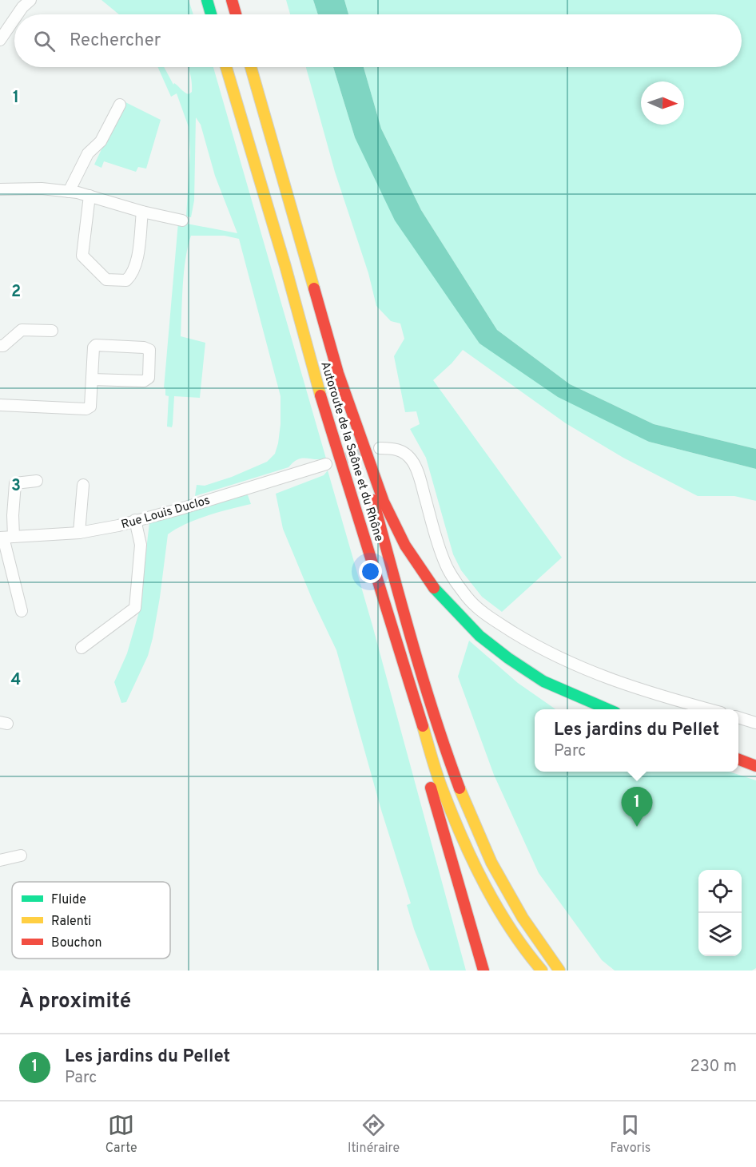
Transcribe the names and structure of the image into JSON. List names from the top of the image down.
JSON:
{
  "streets": {
    "highway": ["Autoroute de la Saône et du Rhône"],
    "street": ["Rue Louis Duclos"]
  },
  "legend": ["Fluide", "Ralenti", "Bouchon"],
  "north": "right",
  "page": {
    "search": "Rechercher",
    "popup": ["Les jardins du Pellet", "Parc"],
    "pins": "1",
    "heading": "À proximité",
    "list": [
      {
        "mark": "1",
        "name": "Les jardins du Pellet",
        "note": "Parc",
        "value": "230 m"
      }
    ],
    "nav": ["Carte", "Itinéraire", "Favoris"]
  },
  "grid": {
    "rows": [
      "1",
      "2",
      "3",
      "4"
    ]
  }
}
